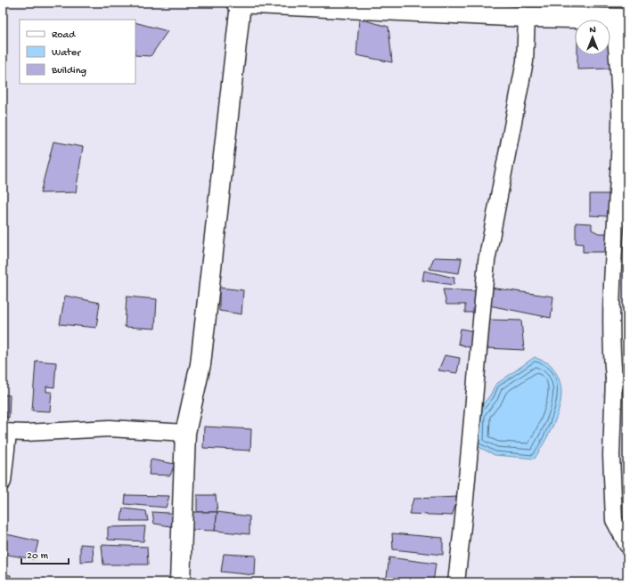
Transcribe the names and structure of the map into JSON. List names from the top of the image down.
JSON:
{
  "legend": ["Road", "Water", "Building"],
  "scale_bar": "20 m",
  "north": "top"
}
